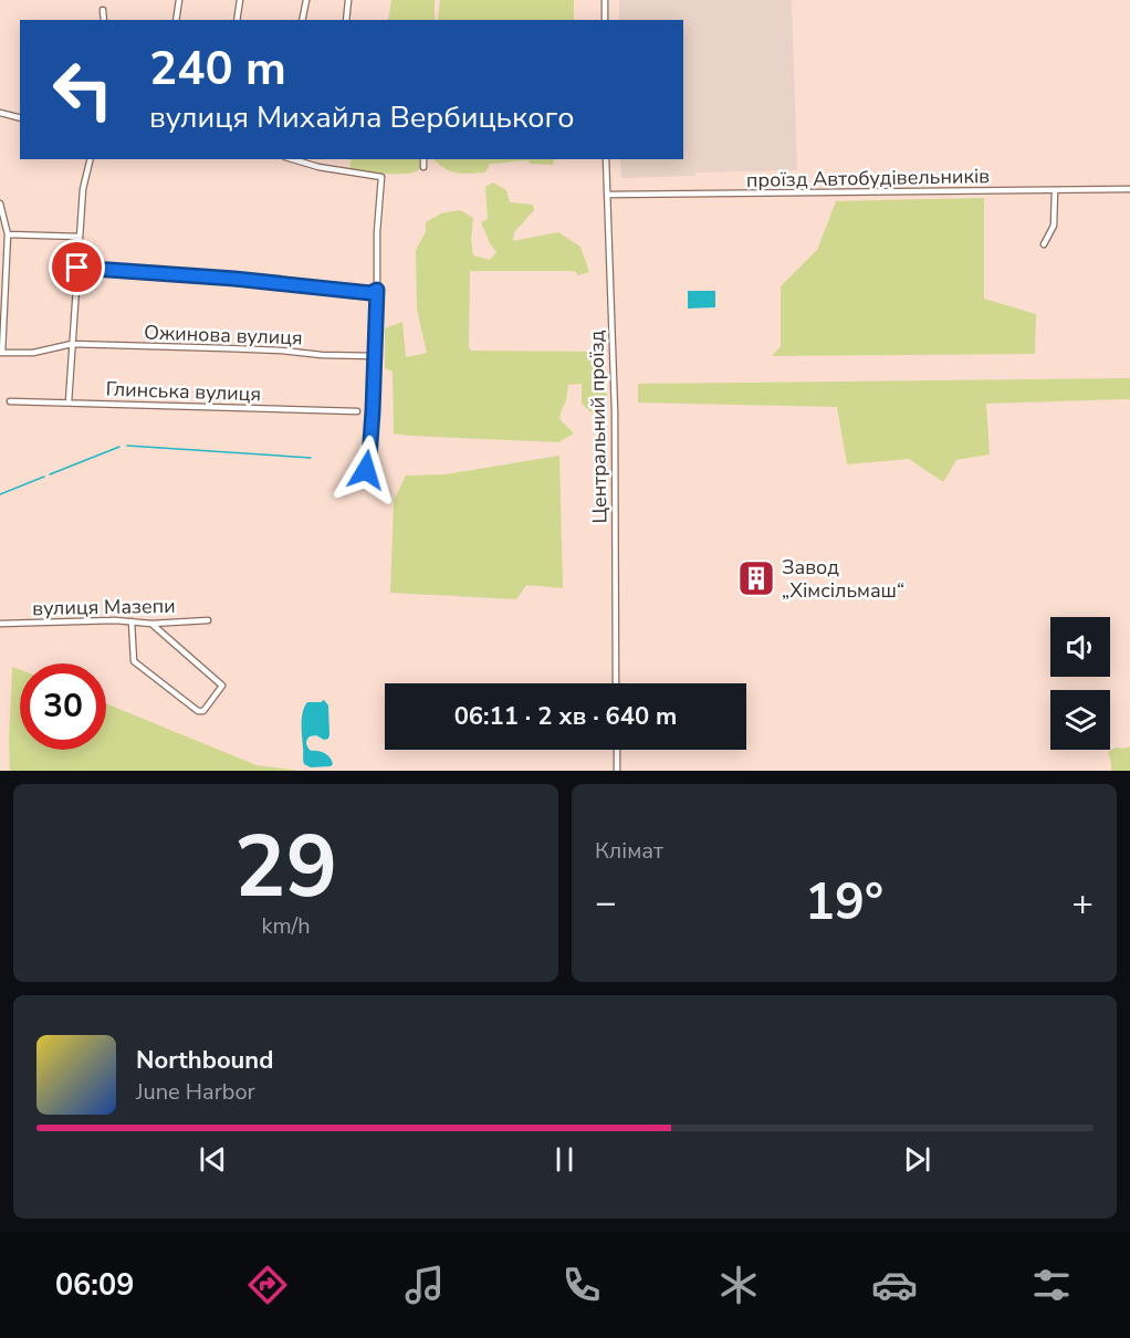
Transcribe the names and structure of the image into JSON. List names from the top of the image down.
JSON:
{
  "streets": {
    "street": [
      "проїзд Автобудівельників",
      "Ожинова вулиця",
      "Глинська вулиця",
      "Центральний проїзд",
      "вулиця Мазепи"
    ]
  },
  "crossings": [
    ["проїзд Автобудівельників", "Центральний проїзд"]
  ],
  "places": {
    "building": ["Завод „Хімсільмаш“"]
  },
  "page": {
    "turn": ["240 m", "вулиця Михайла Вербицького"],
    "limit": "30",
    "trip": "06:11 · 2 хв · 640 m",
    "tile": [
      ["29", "km/h"],
      "Клімат"
    ],
    "heat": ["−", "19°", "+"],
    "song": ["Northbound", "June Harbor"],
    "tabs": "06:09"
  }
}
